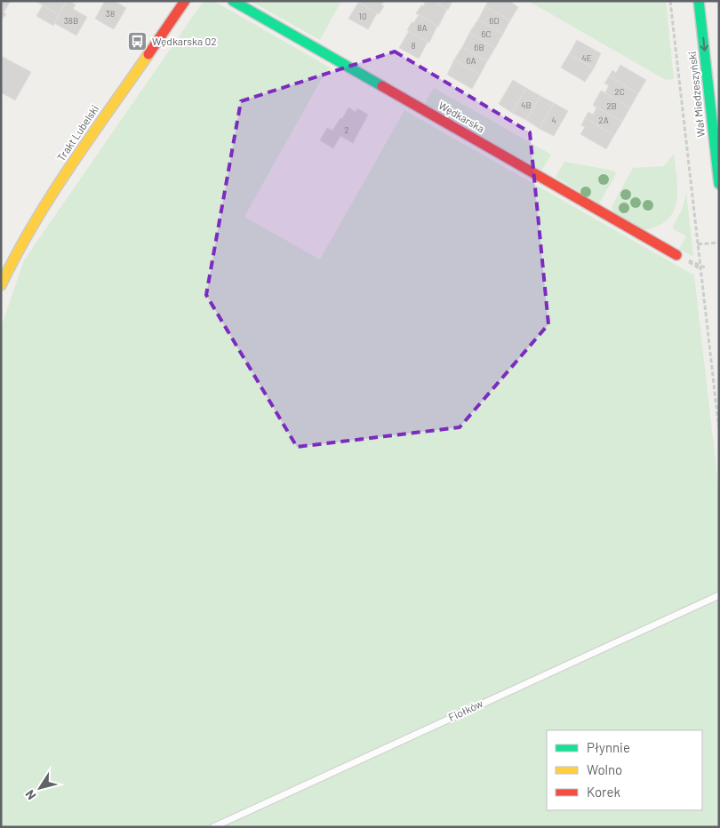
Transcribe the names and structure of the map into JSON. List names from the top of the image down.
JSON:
{
  "streets": {
    "street": ["Wał Miedzeszyński", "Wędkarska", "Trakt Lubelski"],
    "lane": ["Fiołków"]
  },
  "one_way": ["Wał Miedzeszyński"],
  "places": {
    "bus stop": ["Wędkarska 02"]
  },
  "house_numbers": [
    "38",
    "10",
    "38B",
    "6D",
    "8A",
    "6C",
    "8",
    "6B",
    "4E",
    "6A",
    "2C",
    "4B",
    "2B",
    "4",
    "2A",
    "2"
  ],
  "legend": ["Płynnie", "Wolno", "Korek"],
  "north": "bottom left"
}
